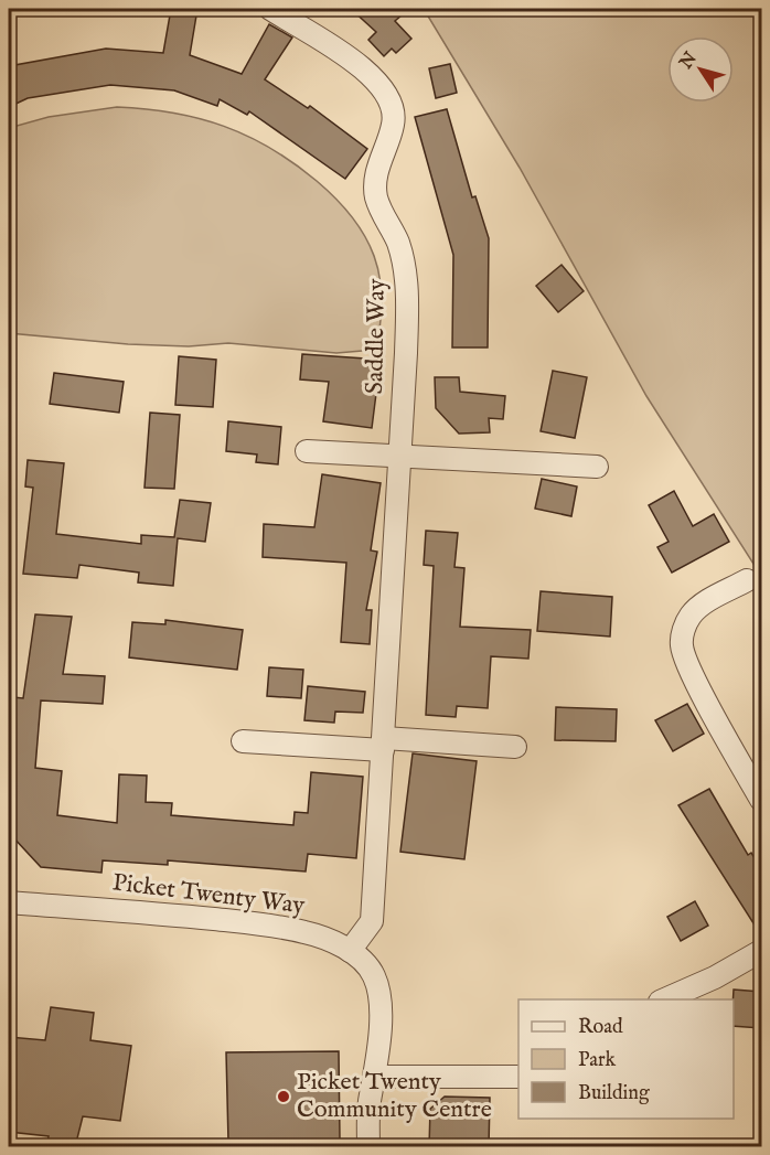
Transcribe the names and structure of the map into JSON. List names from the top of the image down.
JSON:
{
  "streets": {
    "street": ["Saddle Way", "Picket Twenty Way"]
  },
  "crossings": [
    ["Saddle Way", "Picket Twenty Way"]
  ],
  "places": ["Picket Twenty Community Centre"],
  "legend": ["Road", "Park", "Building"],
  "north": "top left"
}
